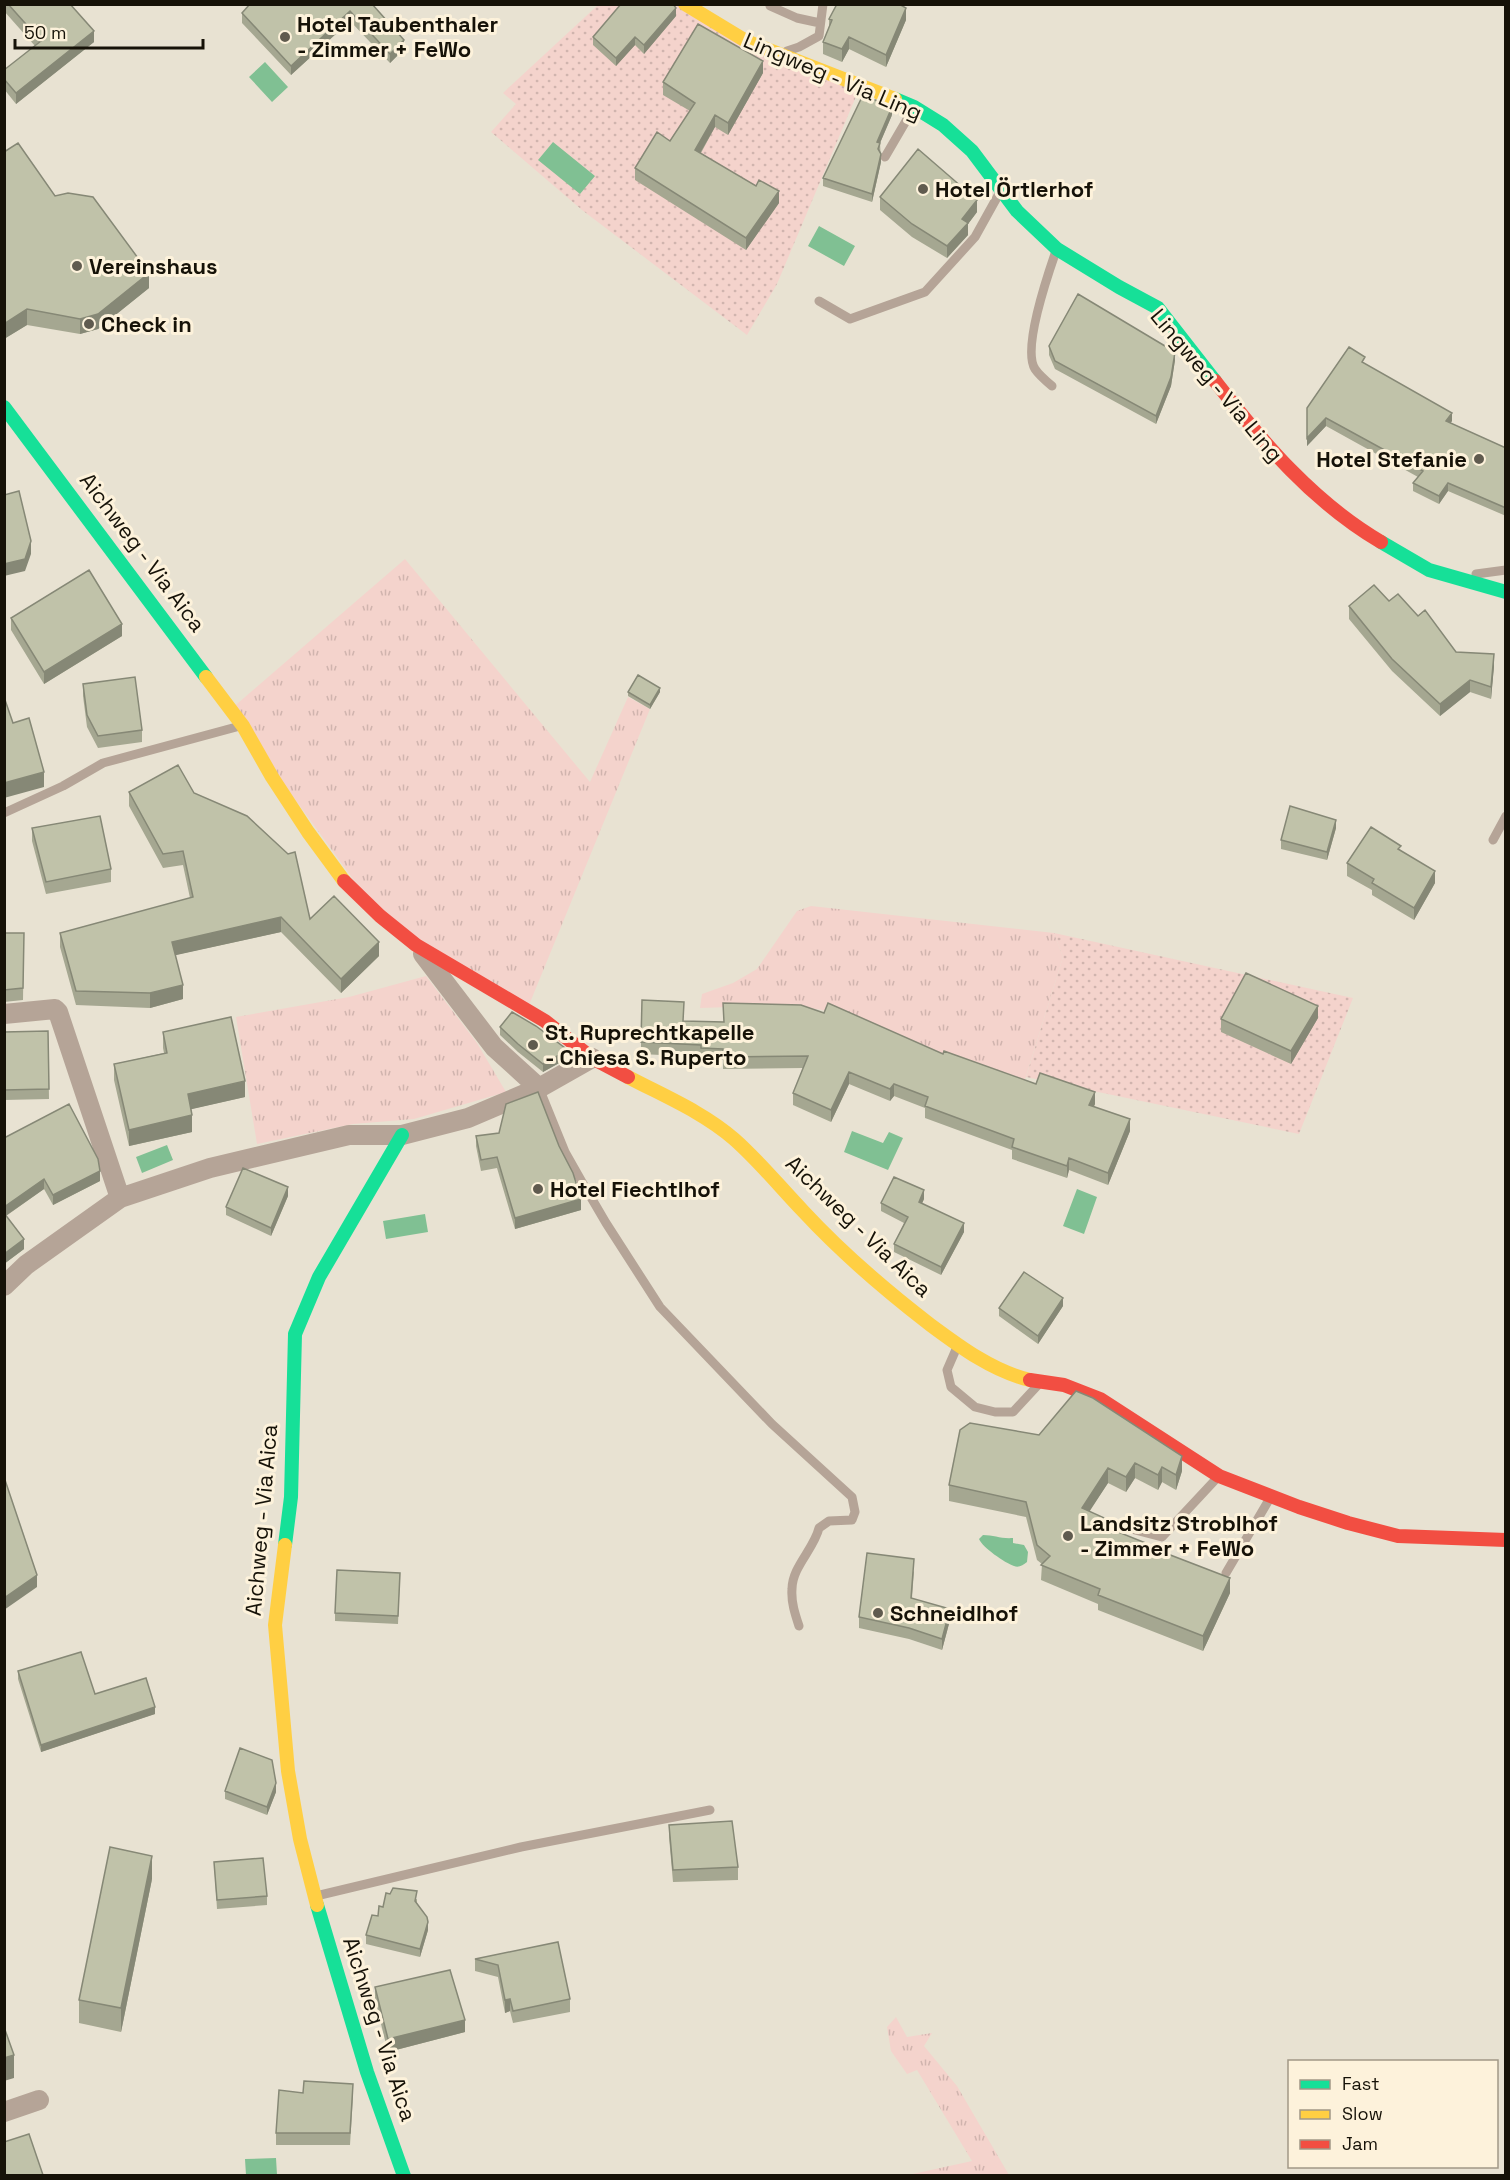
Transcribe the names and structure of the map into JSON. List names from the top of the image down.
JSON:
{
  "streets": {
    "street": ["Lingweg - Via Ling", "Aichweg - Via Aica"]
  },
  "places": [
    "Hotel Taubenthaler - Zimmer + FeWo",
    "Hotel Örtlerhof",
    "Vereinshaus",
    "Check in",
    "Hotel Stefanie",
    "St. Ruprechtkapelle - Chiesa S. Ruperto",
    "Hotel Fiechtlhof",
    "Landsitz Stroblhof - Zimmer + FeWo",
    "Schneidlhof"
  ],
  "legend": ["Fast", "Slow", "Jam"],
  "scale_bar": "50 m"
}
